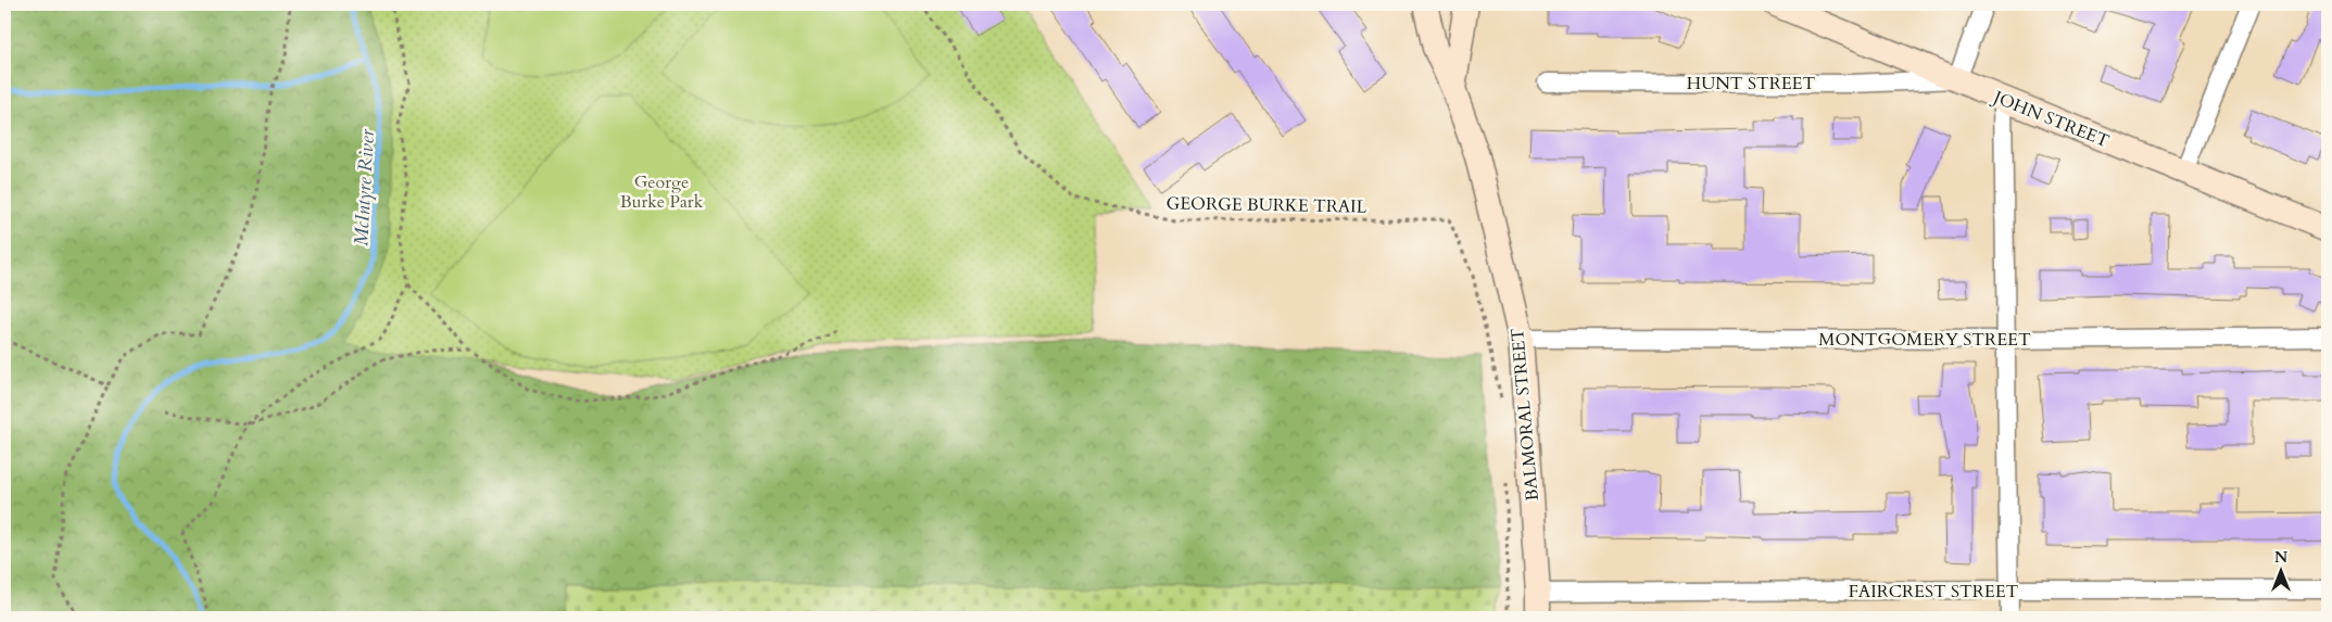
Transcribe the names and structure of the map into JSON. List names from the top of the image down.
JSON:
{
  "streets": {
    "main road": ["JOHN STREET", "BALMORAL STREET"],
    "street": ["HUNT STREET", "MONTGOMERY STREET", "FAIRCREST STREET"],
    "path": ["GEORGE BURKE TRAIL"]
  },
  "crossings": [
    ["HUNT STREET", "JOHN STREET"],
    ["MONTGOMERY STREET", "BALMORAL STREET"],
    ["BALMORAL STREET", "FAIRCREST STREET"]
  ],
  "water": ["McIntyre River"],
  "parks": ["George Burke Park"],
  "north": "top"
}
